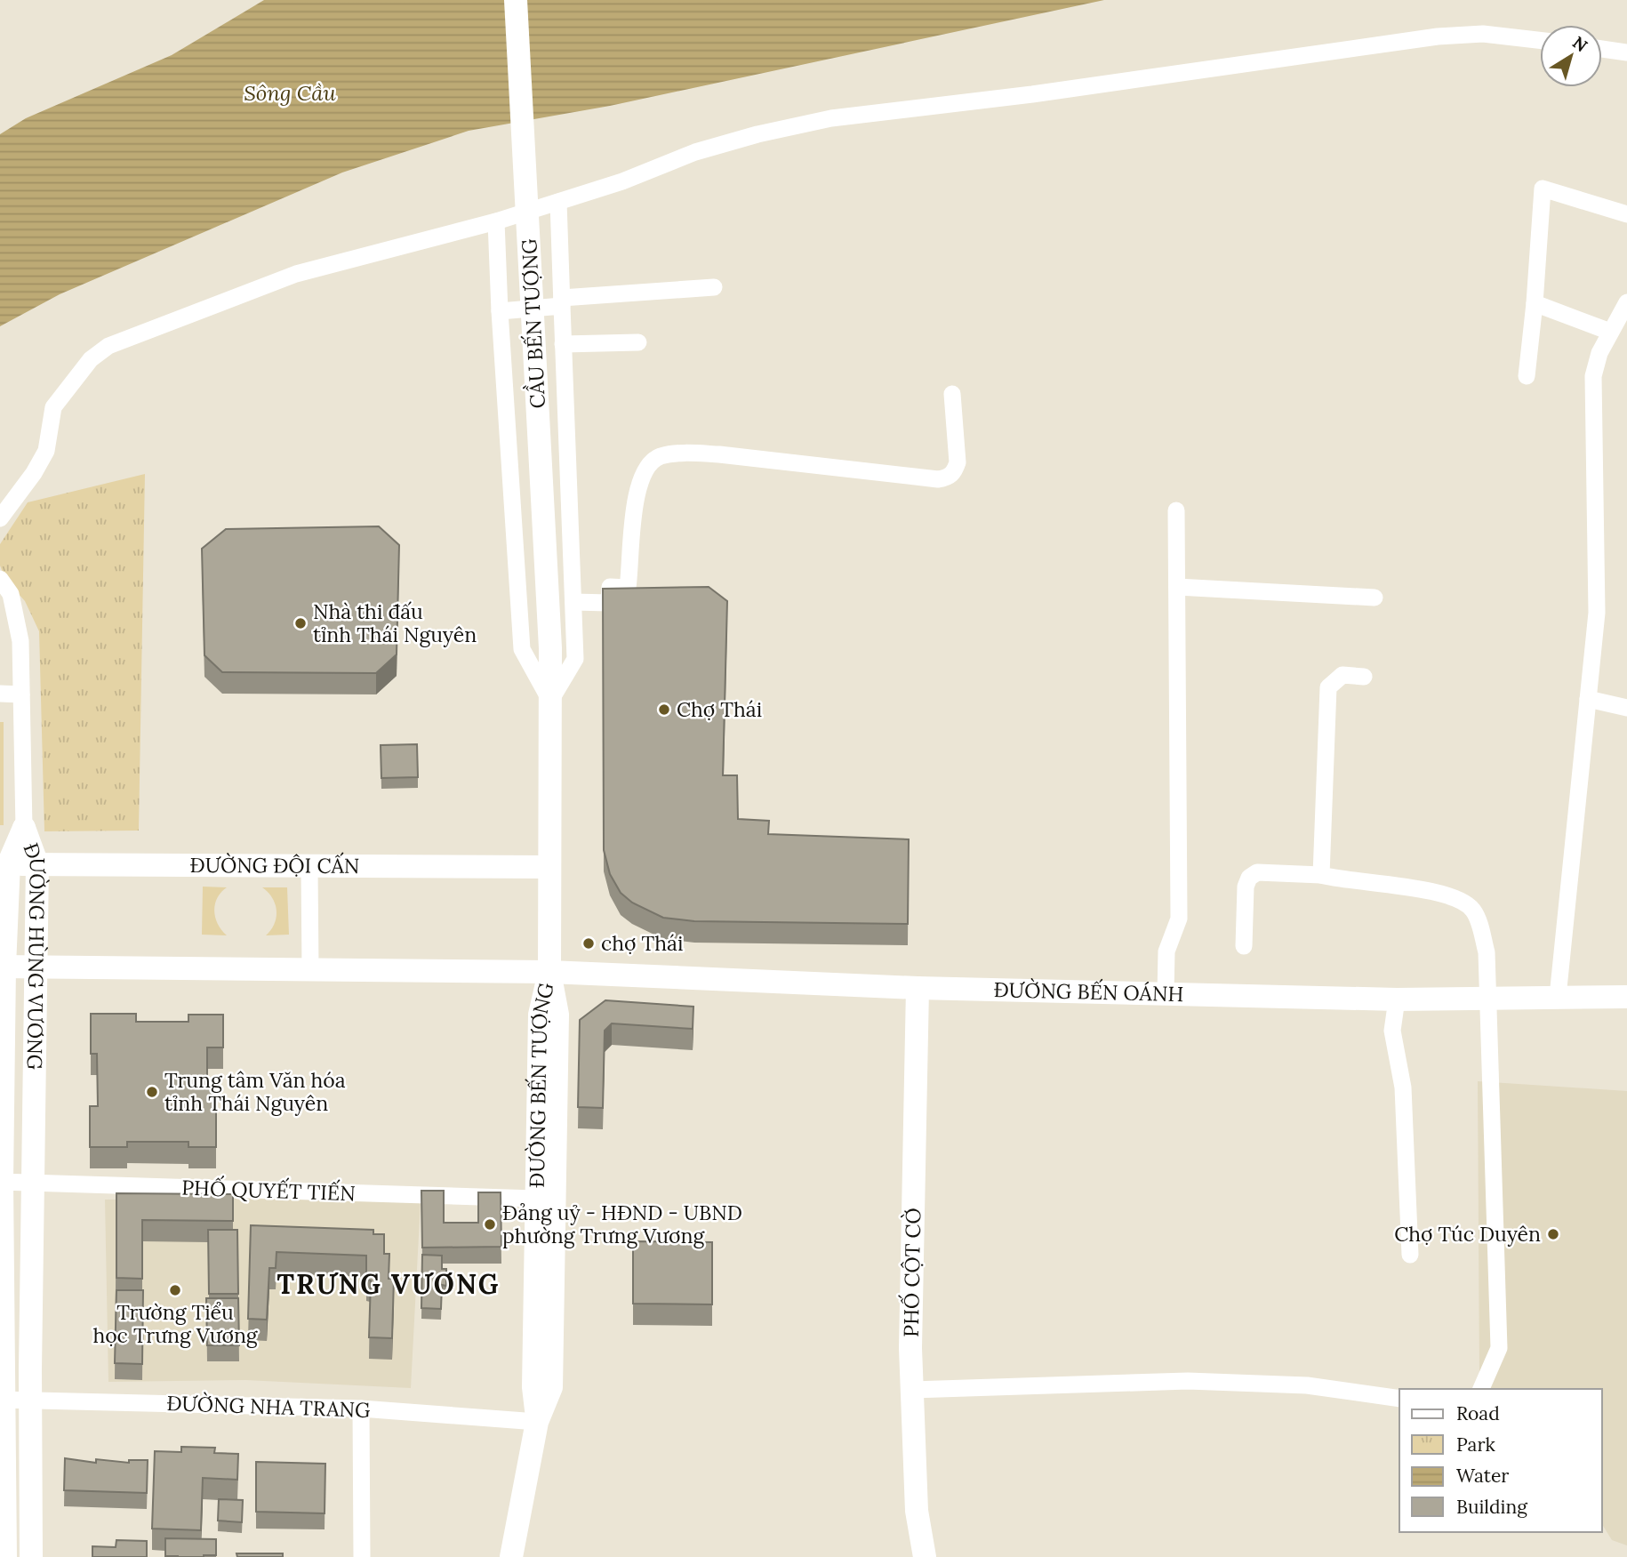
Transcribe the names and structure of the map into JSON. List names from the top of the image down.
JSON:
{
  "streets": {
    "street": [
      "CẦU BẾN TƯỢNG",
      "ĐƯỜNG ĐỘI CẤN",
      "ĐƯỜNG HÙNG VƯƠNG",
      "ĐƯỜNG BẾN OÁNH",
      "ĐƯỜNG BẾN TƯỢNG",
      "PHỐ QUYẾT TIẾN",
      "PHỐ CỘT CỜ",
      "ĐƯỜNG NHA TRANG"
    ]
  },
  "crossings": [
    ["CẦU BẾN TƯỢNG", "ĐƯỜNG BẾN TƯỢNG"],
    ["ĐƯỜNG ĐỘI CẤN", "ĐƯỜNG HÙNG VƯƠNG"],
    ["ĐƯỜNG ĐỘI CẤN", "ĐƯỜNG BẾN TƯỢNG"],
    ["ĐƯỜNG HÙNG VƯƠNG", "PHỐ QUYẾT TIẾN"],
    ["ĐƯỜNG HÙNG VƯƠNG", "ĐƯỜNG NHA TRANG"],
    ["ĐƯỜNG BẾN OÁNH", "ĐƯỜNG BẾN TƯỢNG"],
    ["ĐƯỜNG BẾN OÁNH", "PHỐ CỘT CỜ"],
    ["ĐƯỜNG BẾN TƯỢNG", "PHỐ QUYẾT TIẾN"],
    ["ĐƯỜNG BẾN TƯỢNG", "ĐƯỜNG NHA TRANG"]
  ],
  "districts": ["TRƯNG VƯƠNG"],
  "water": ["Sông Cầu"],
  "places": [
    "Nhà thi đấu tỉnh Thái Nguyên",
    "Chợ Thái",
    "chợ Thái",
    "Trung tâm Văn hóa tỉnh Thái Nguyên",
    "Đảng uỷ - HĐND - UBND phường Trưng Vương",
    "Chợ Túc Duyên",
    "Trường Tiểu học Trưng Vương"
  ],
  "legend": [
    "Road",
    "Park",
    "Water",
    "Building"
  ],
  "north": "top right"
}
